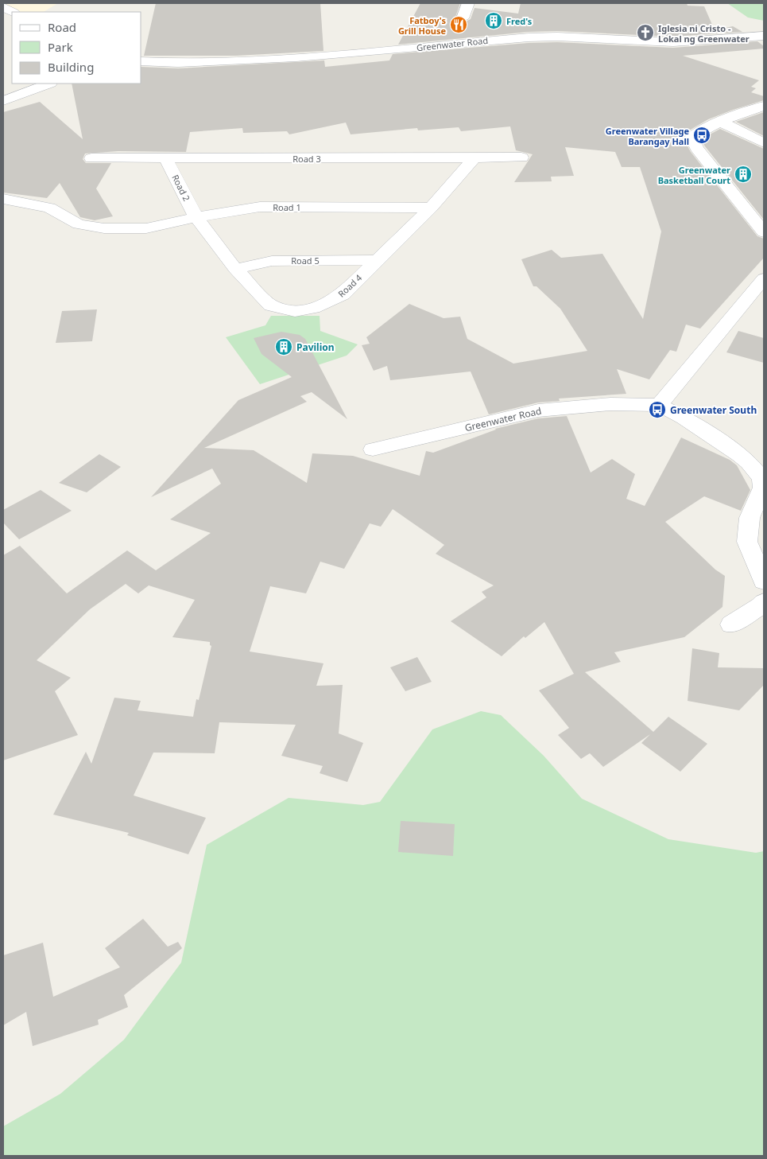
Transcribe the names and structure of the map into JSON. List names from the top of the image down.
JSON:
{
  "streets": {
    "street": [
      "Greenwater Road",
      "Road 3",
      "Road 2",
      "Road 1",
      "Road 5",
      "Road 4"
    ]
  },
  "crossings": [
    ["Road 3", "Road 2"],
    ["Road 3", "Road 4"],
    ["Road 2", "Road 1"],
    ["Road 2", "Road 4"],
    ["Road 1", "Road 4"],
    ["Road 5", "Road 4"]
  ],
  "places": {
    "building": ["Fred's", "Greenwater Basketball Court", "Pavilion"],
    "restaurant": ["Fatboy's Grill House"],
    "church": ["Iglesia ni Cristo - Lokal ng Greenwater"],
    "bus stop": ["Greenwater Village Barangay Hall", "Greenwater South"]
  },
  "legend": ["Road", "Park", "Building"]
}
